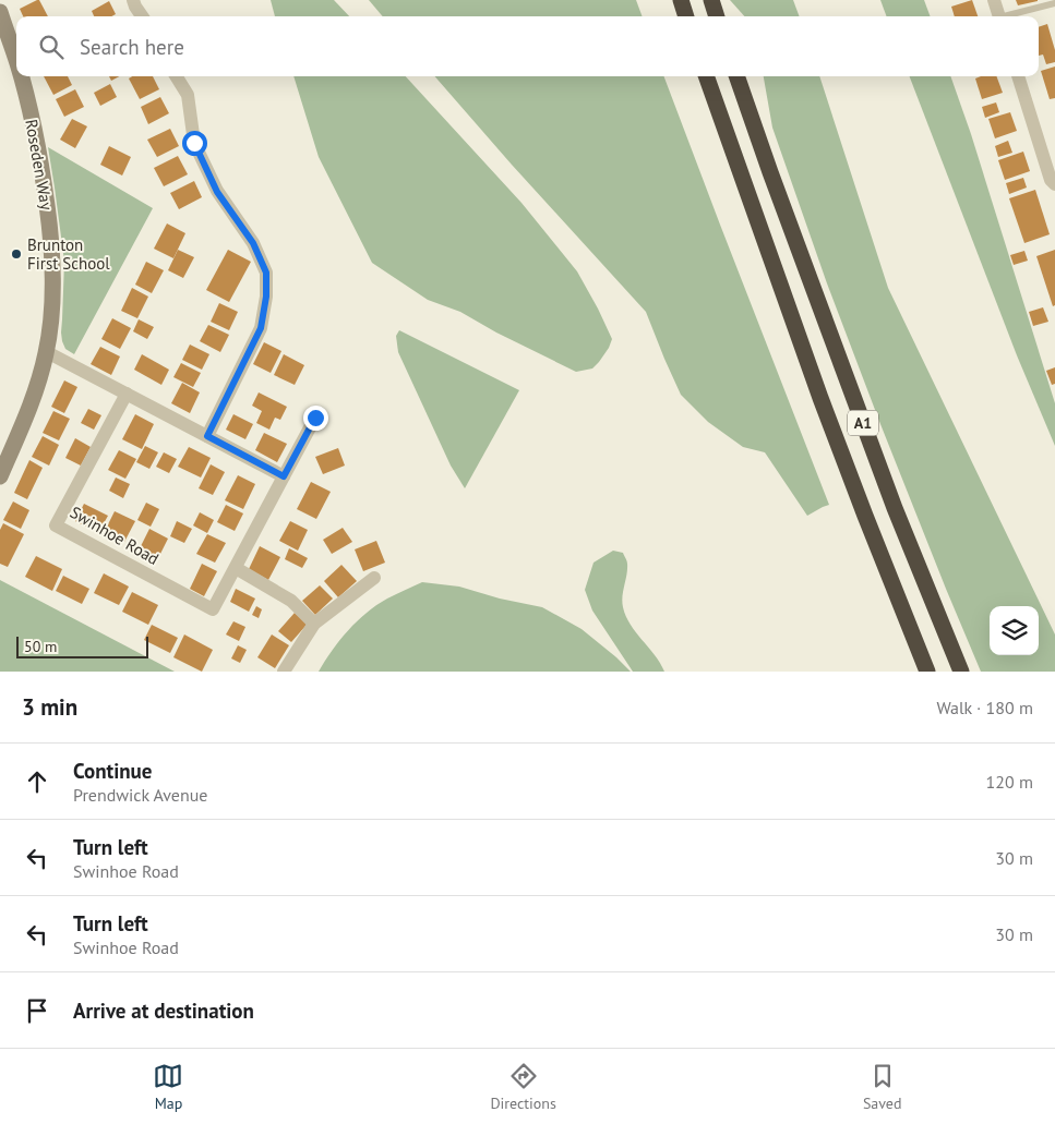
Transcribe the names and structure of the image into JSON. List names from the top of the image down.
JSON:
{
  "streets": {
    "highway": ["A1"],
    "street": ["Roseden Way", "Swinhoe Road"]
  },
  "places": ["Brunton First School"],
  "scale_bar": "50 m",
  "page": {
    "search": "Search here",
    "scale": "50 m",
    "heading": ["3 min", "Walk · 180 m"],
    "list": [
      ["Continue", "Prendwick Avenue", "120 m"],
      ["Turn left", "Swinhoe Road", "30 m"],
      ["Turn left", "Swinhoe Road", "30 m"],
      "Arrive at destination"
    ],
    "nav": ["Map", "Directions", "Saved"]
  }
}
